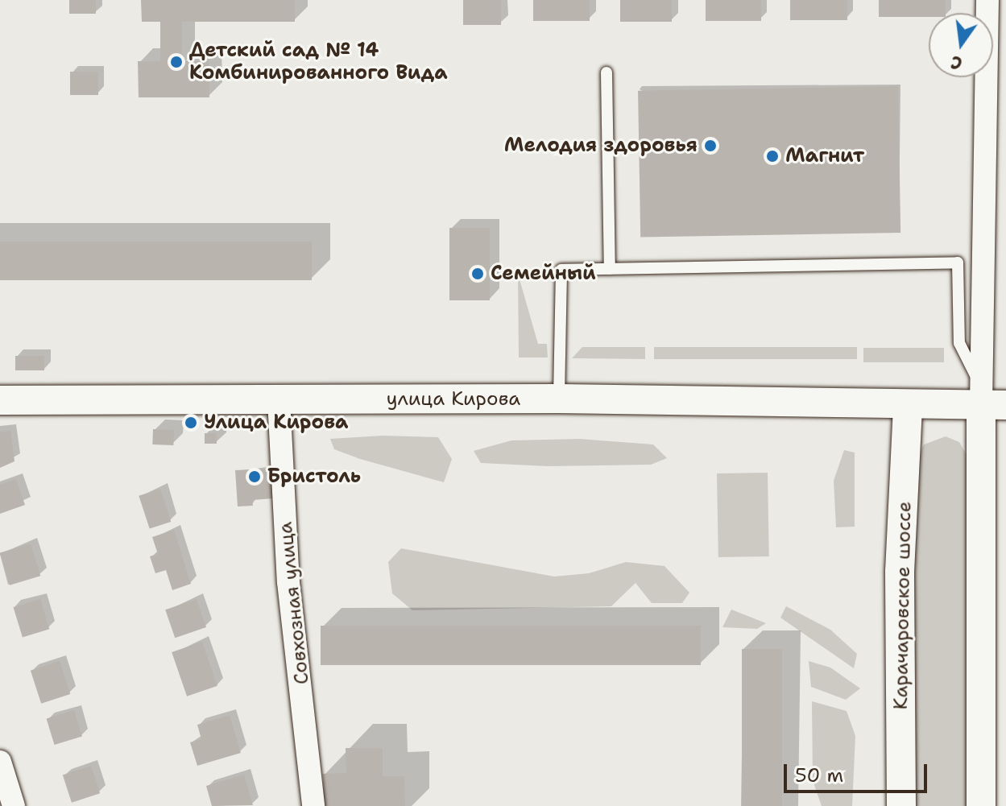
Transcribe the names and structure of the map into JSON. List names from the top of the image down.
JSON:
{
  "streets": {
    "street": ["улица Кирова", "Совхозная улица", "Карачаровское шоссе"]
  },
  "crossings": [
    ["улица Кирова", "Совхозная улица"],
    ["улица Кирова", "Карачаровское шоссе"]
  ],
  "places": [
    "Детский сад № 14 Комбинированного Вида",
    "Мелодия здоровья",
    "Магнит",
    "Семейный",
    "Улица Кирова",
    "Бристоль"
  ],
  "scale_bar": "50 m",
  "north": "bottom"
}
